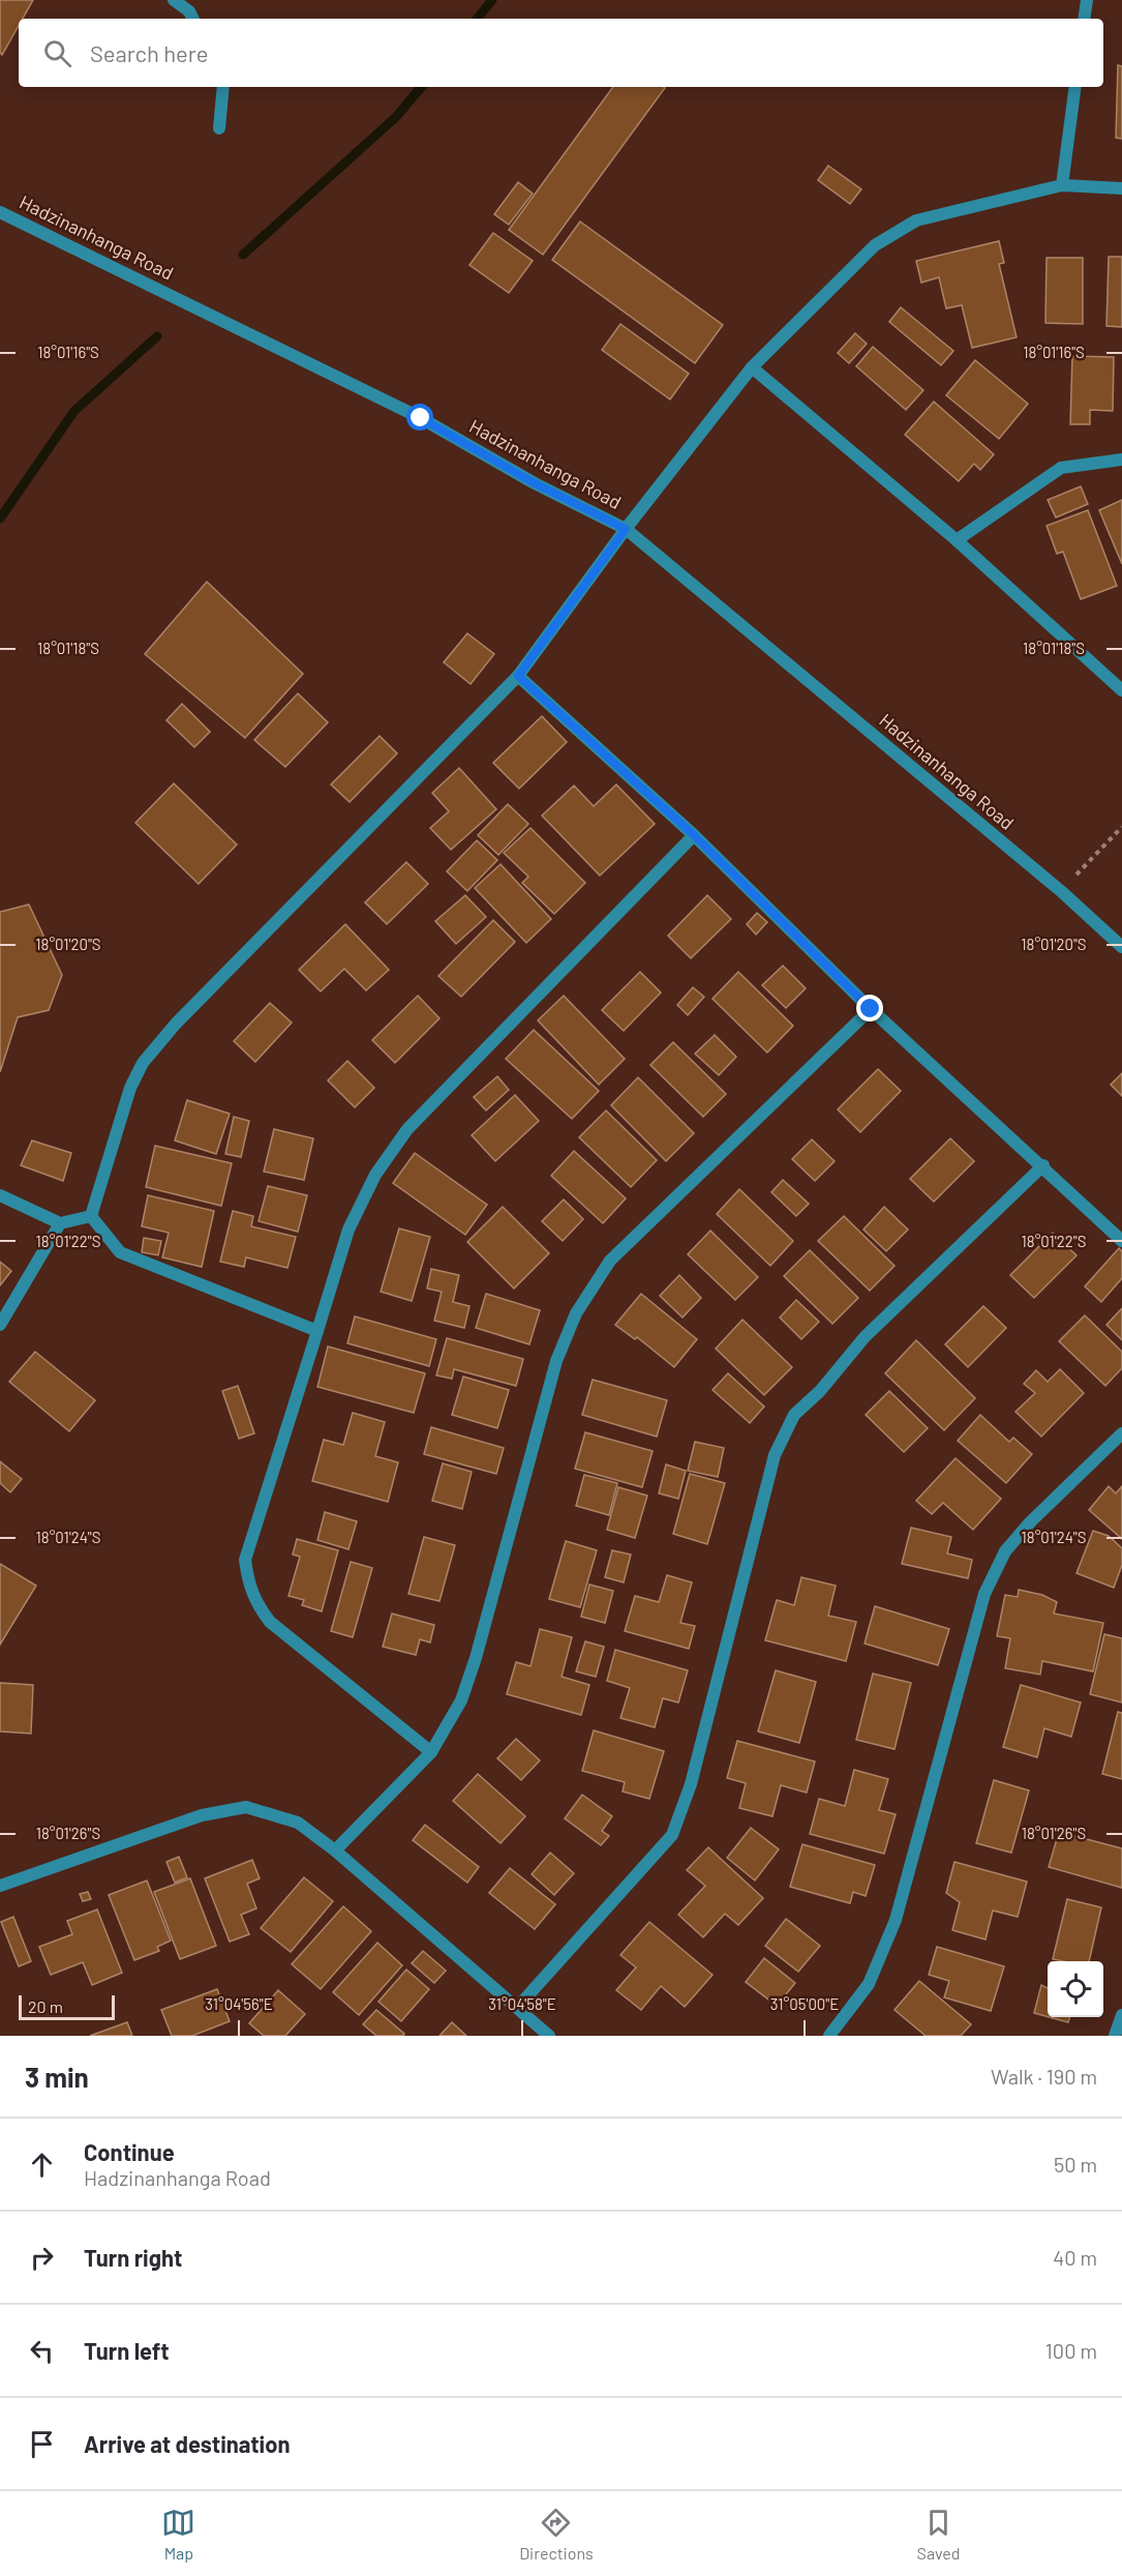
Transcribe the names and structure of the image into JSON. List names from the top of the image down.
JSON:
{
  "streets": {
    "street": ["Hadzinanhanga Road"]
  },
  "scale_bar": "20 m",
  "page": {
    "search": "Search here",
    "scale": "20 m",
    "heading": ["3 min", "Walk · 190 m"],
    "list": [
      ["Continue", "Hadzinanhanga Road", "50 m"],
      ["Turn right", "40 m"],
      ["Turn left", "100 m"],
      "Arrive at destination"
    ],
    "nav": ["Map", "Directions", "Saved"]
  },
  "coordinates": [
    "18°01'16\"S",
    "18°01'18\"S",
    "18°01'20\"S",
    "18°01'22\"S",
    "18°01'24\"S",
    "18°01'26\"S",
    "31°04'56\"E",
    "31°04'58\"E",
    "31°05'00\"E"
  ]
}
